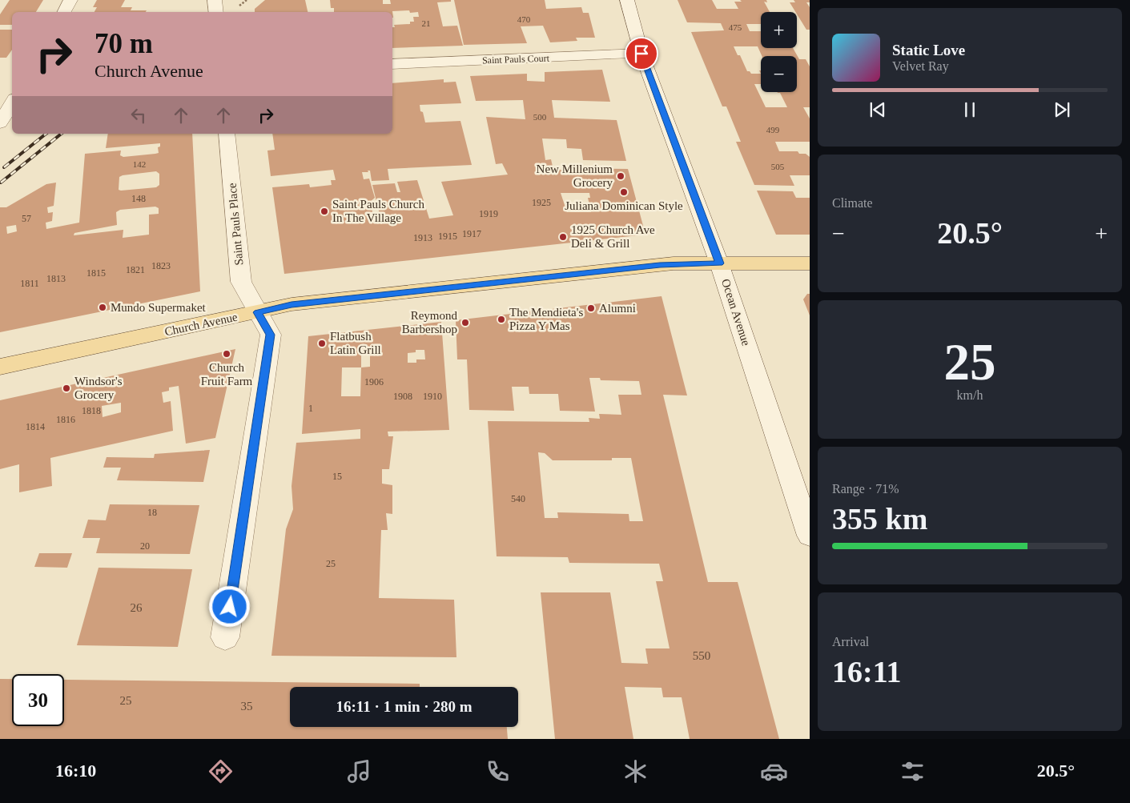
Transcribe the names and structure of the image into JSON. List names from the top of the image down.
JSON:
{
  "streets": {
    "main road": ["Church Avenue"],
    "street": ["Saint Pauls Court", "Saint Pauls Place", "Ocean Avenue"]
  },
  "crossings": [
    ["Saint Pauls Court", "Ocean Avenue"],
    ["Saint Pauls Place", "Church Avenue"],
    ["Ocean Avenue", "Church Avenue"]
  ],
  "places": [
    "New Millenium Grocery",
    "Juliana Dominican Style",
    "Saint Pauls Church In The Village",
    "1925 Church Ave Deli & Grill",
    "Mundo Supermaket",
    "Alumni",
    "The Mendieta's Pizza Y Mas",
    "Reymond Barbershop",
    "Flatbush Latin Grill",
    "Church Fruit Farm",
    "Windsor's Grocery"
  ],
  "house_numbers": [
    "470",
    "21",
    "475",
    "500",
    "499",
    "142",
    "505",
    "148",
    "1925",
    "1919",
    "57",
    "1917",
    "1915",
    "1913",
    "1823",
    "1821",
    "1815",
    "1813",
    "1811",
    "1906",
    "1908",
    "1910",
    "1",
    "1818",
    "1816",
    "1814",
    "15",
    "540",
    "18",
    "20",
    "25",
    "26",
    "550",
    "25",
    "35"
  ],
  "page": {
    "map_buttons": ["+", "−"],
    "turn": ["70 m", "Church Avenue"],
    "song": ["Static Love", "Velvet Ray"],
    "tile": [
      "Climate",
      ["25", "km/h"],
      ["Range · 71%", "355 km"],
      ["Arrival", "16:11"]
    ],
    "heat": ["−", "20.5°", "+"],
    "limit": "30",
    "trip": "16:11 · 1 min · 280 m",
    "tabs": ["16:10", "20.5°"]
  }
}
